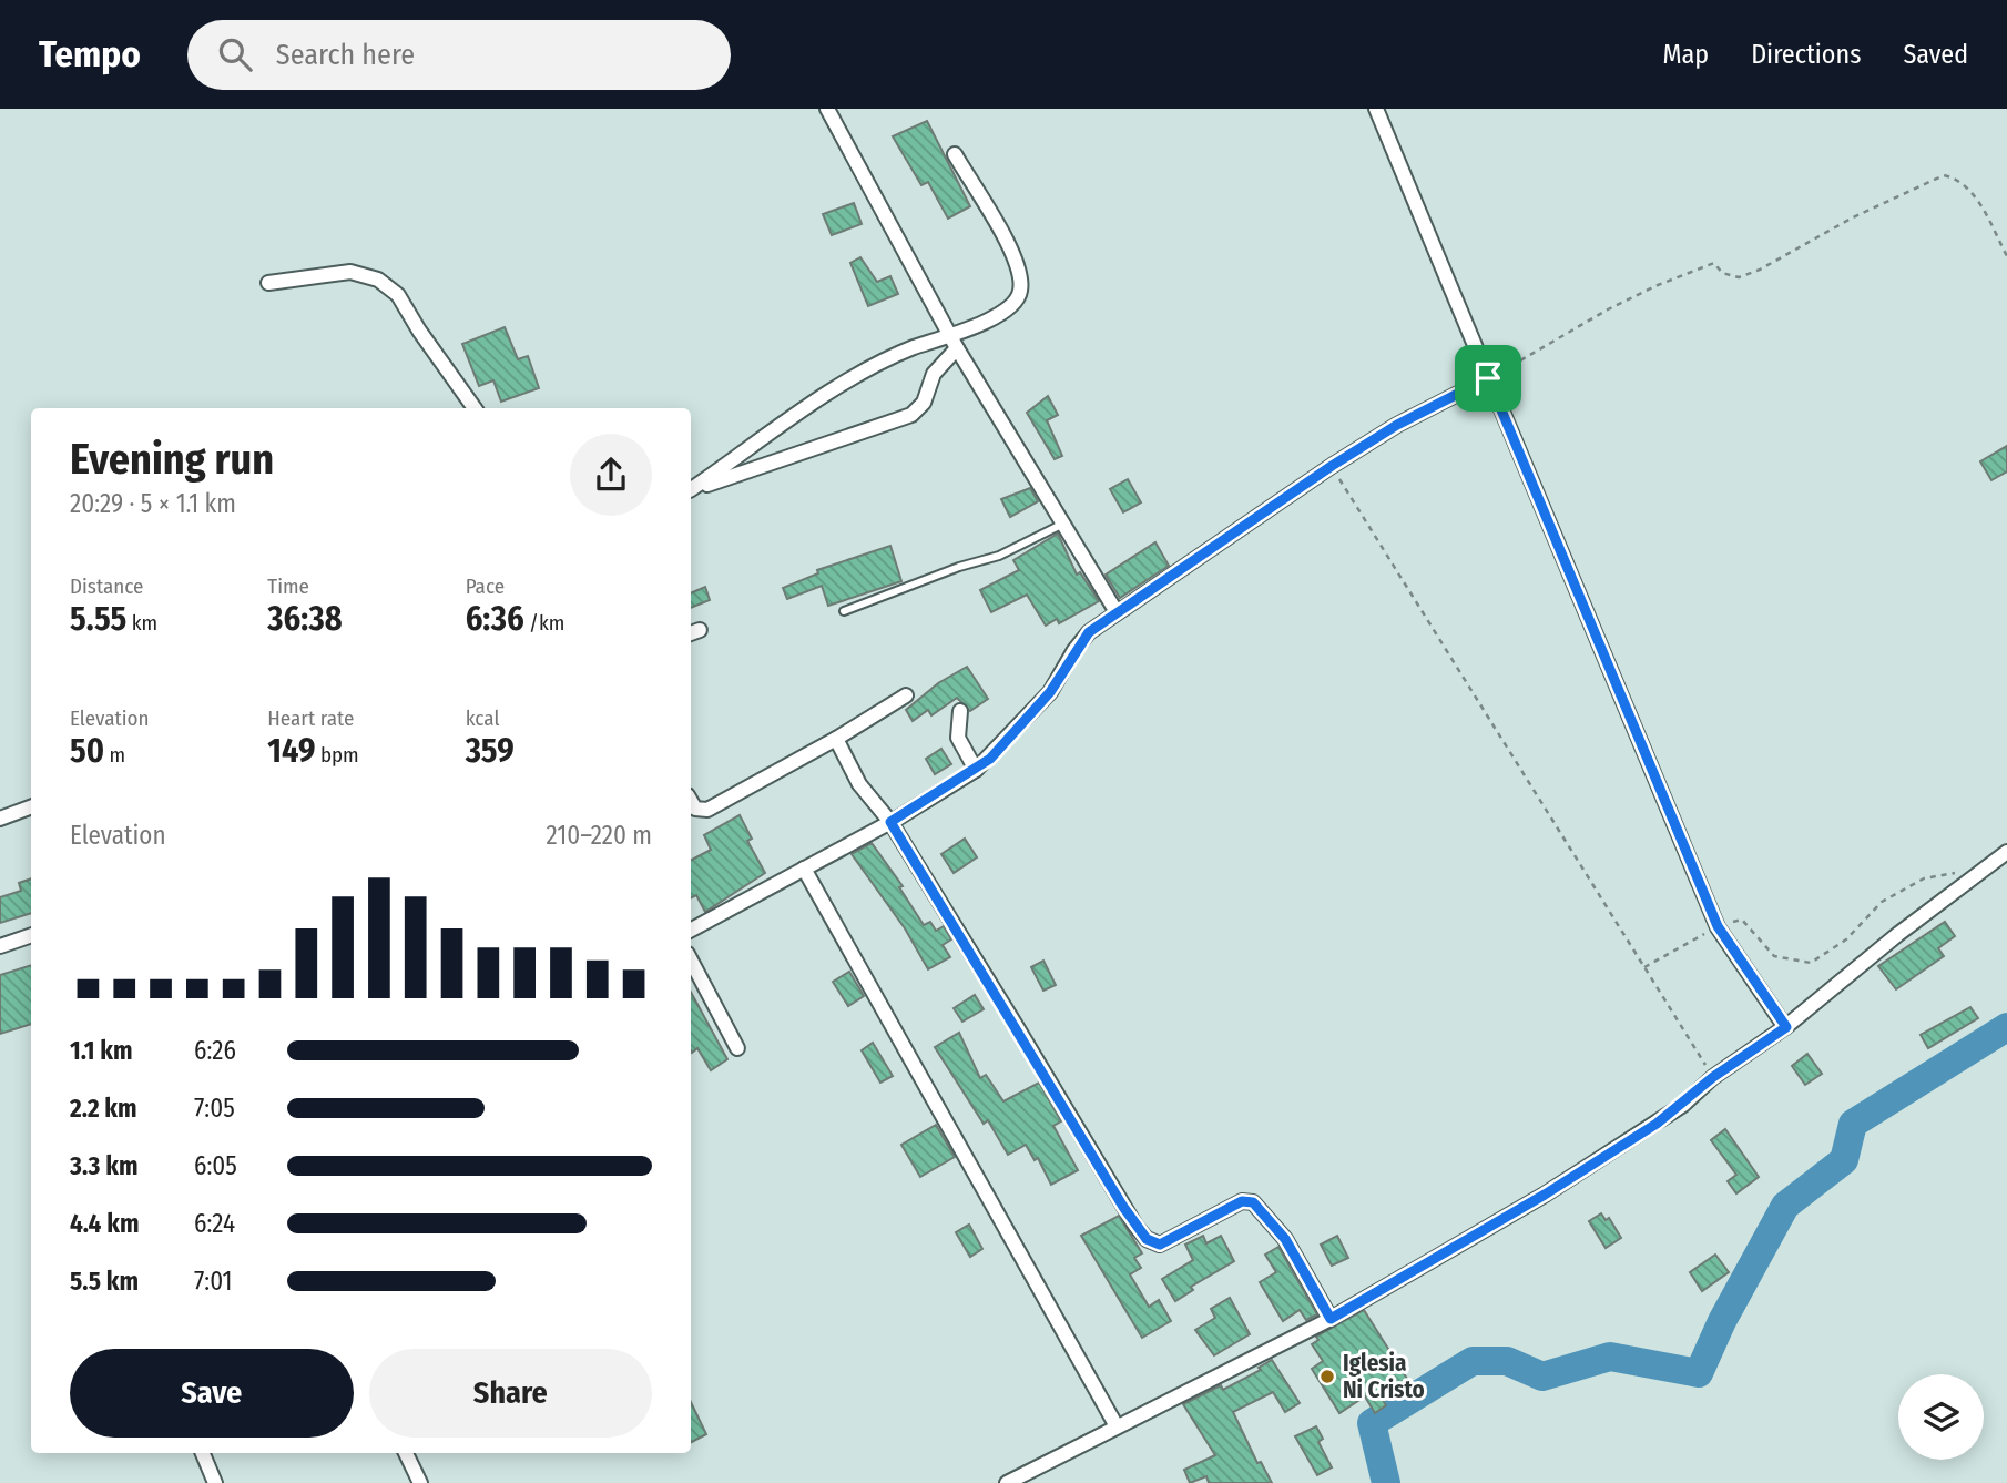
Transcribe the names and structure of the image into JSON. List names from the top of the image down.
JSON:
{
  "places": ["Iglesia Ni Cristo"],
  "page": {
    "header": "Tempo",
    "search": "Search here",
    "nav": ["Map", "Directions", "Saved"],
    "heading": ["Evening run", "20:29 · 5 × 1.1 km"],
    "stats": [
      ["Distance", "5.55 km"],
      ["Time", "36:38"],
      ["Pace", "6:36 /km"],
      ["Elevation", "50 m"],
      ["Heart rate", "149 bpm"],
      ["kcal", "359"]
    ],
    "chart": ["Elevation", "210–220 m"],
    "list": [
      {
        "name": "1.1 km",
        "note": "6:26"
      },
      {
        "name": "2.2 km",
        "note": "7:05"
      },
      {
        "name": "3.3 km",
        "note": "6:05"
      },
      {
        "name": "4.4 km",
        "note": "6:24"
      },
      {
        "name": "5.5 km",
        "note": "7:01"
      }
    ],
    "buttons": ["Save", "Share"]
  }
}
